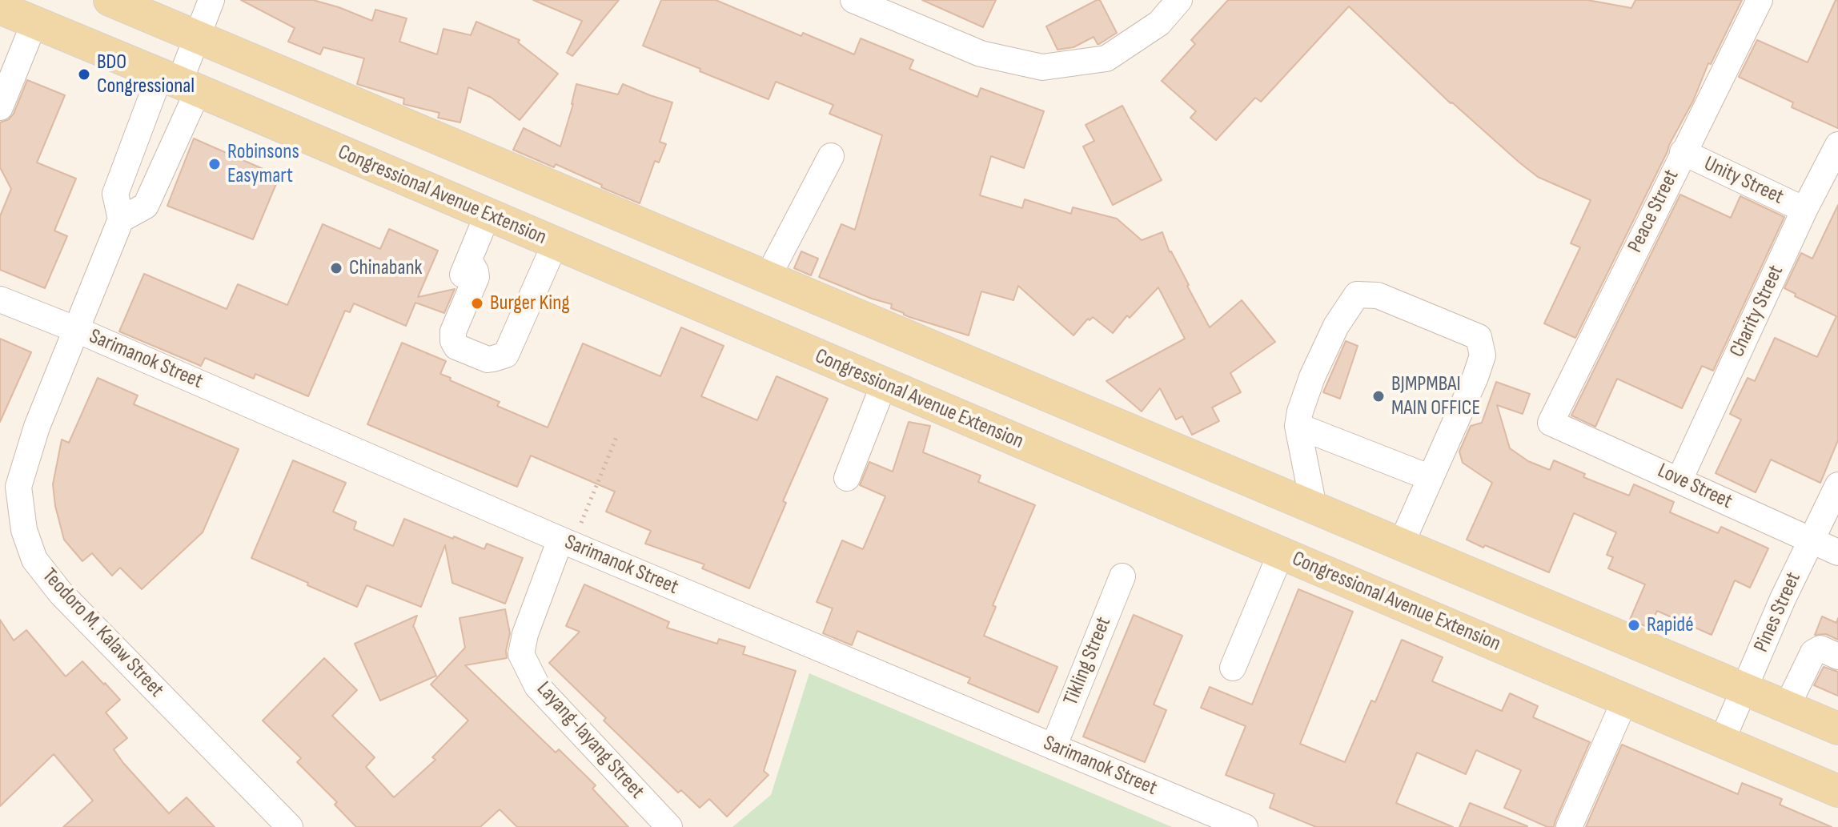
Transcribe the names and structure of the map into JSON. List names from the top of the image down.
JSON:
{
  "streets": {
    "main road": ["Congressional Avenue Extension"],
    "street": [
      "Unity Street",
      "Peace Street",
      "Charity Street",
      "Sarimanok Street",
      "Love Street",
      "Pines Street",
      "Teodoro M. Kalaw Street",
      "Tikling Street",
      "Layang-layang Street"
    ]
  },
  "crossings": [
    ["Unity Street", "Peace Street"],
    ["Unity Street", "Charity Street"],
    ["Congressional Avenue Extension", "Pines Street"],
    ["Congressional Avenue Extension", "Teodoro M. Kalaw Street"],
    ["Peace Street", "Love Street"],
    ["Charity Street", "Love Street"],
    ["Sarimanok Street", "Teodoro M. Kalaw Street"],
    ["Sarimanok Street", "Tikling Street"],
    ["Sarimanok Street", "Layang-layang Street"],
    ["Love Street", "Pines Street"]
  ],
  "places": [
    "BDO Congressional",
    "Robinsons Easymart",
    "Chinabank",
    "Burger King",
    "BJMPMBAI MAIN OFFICE",
    "Rapidé"
  ]
}
